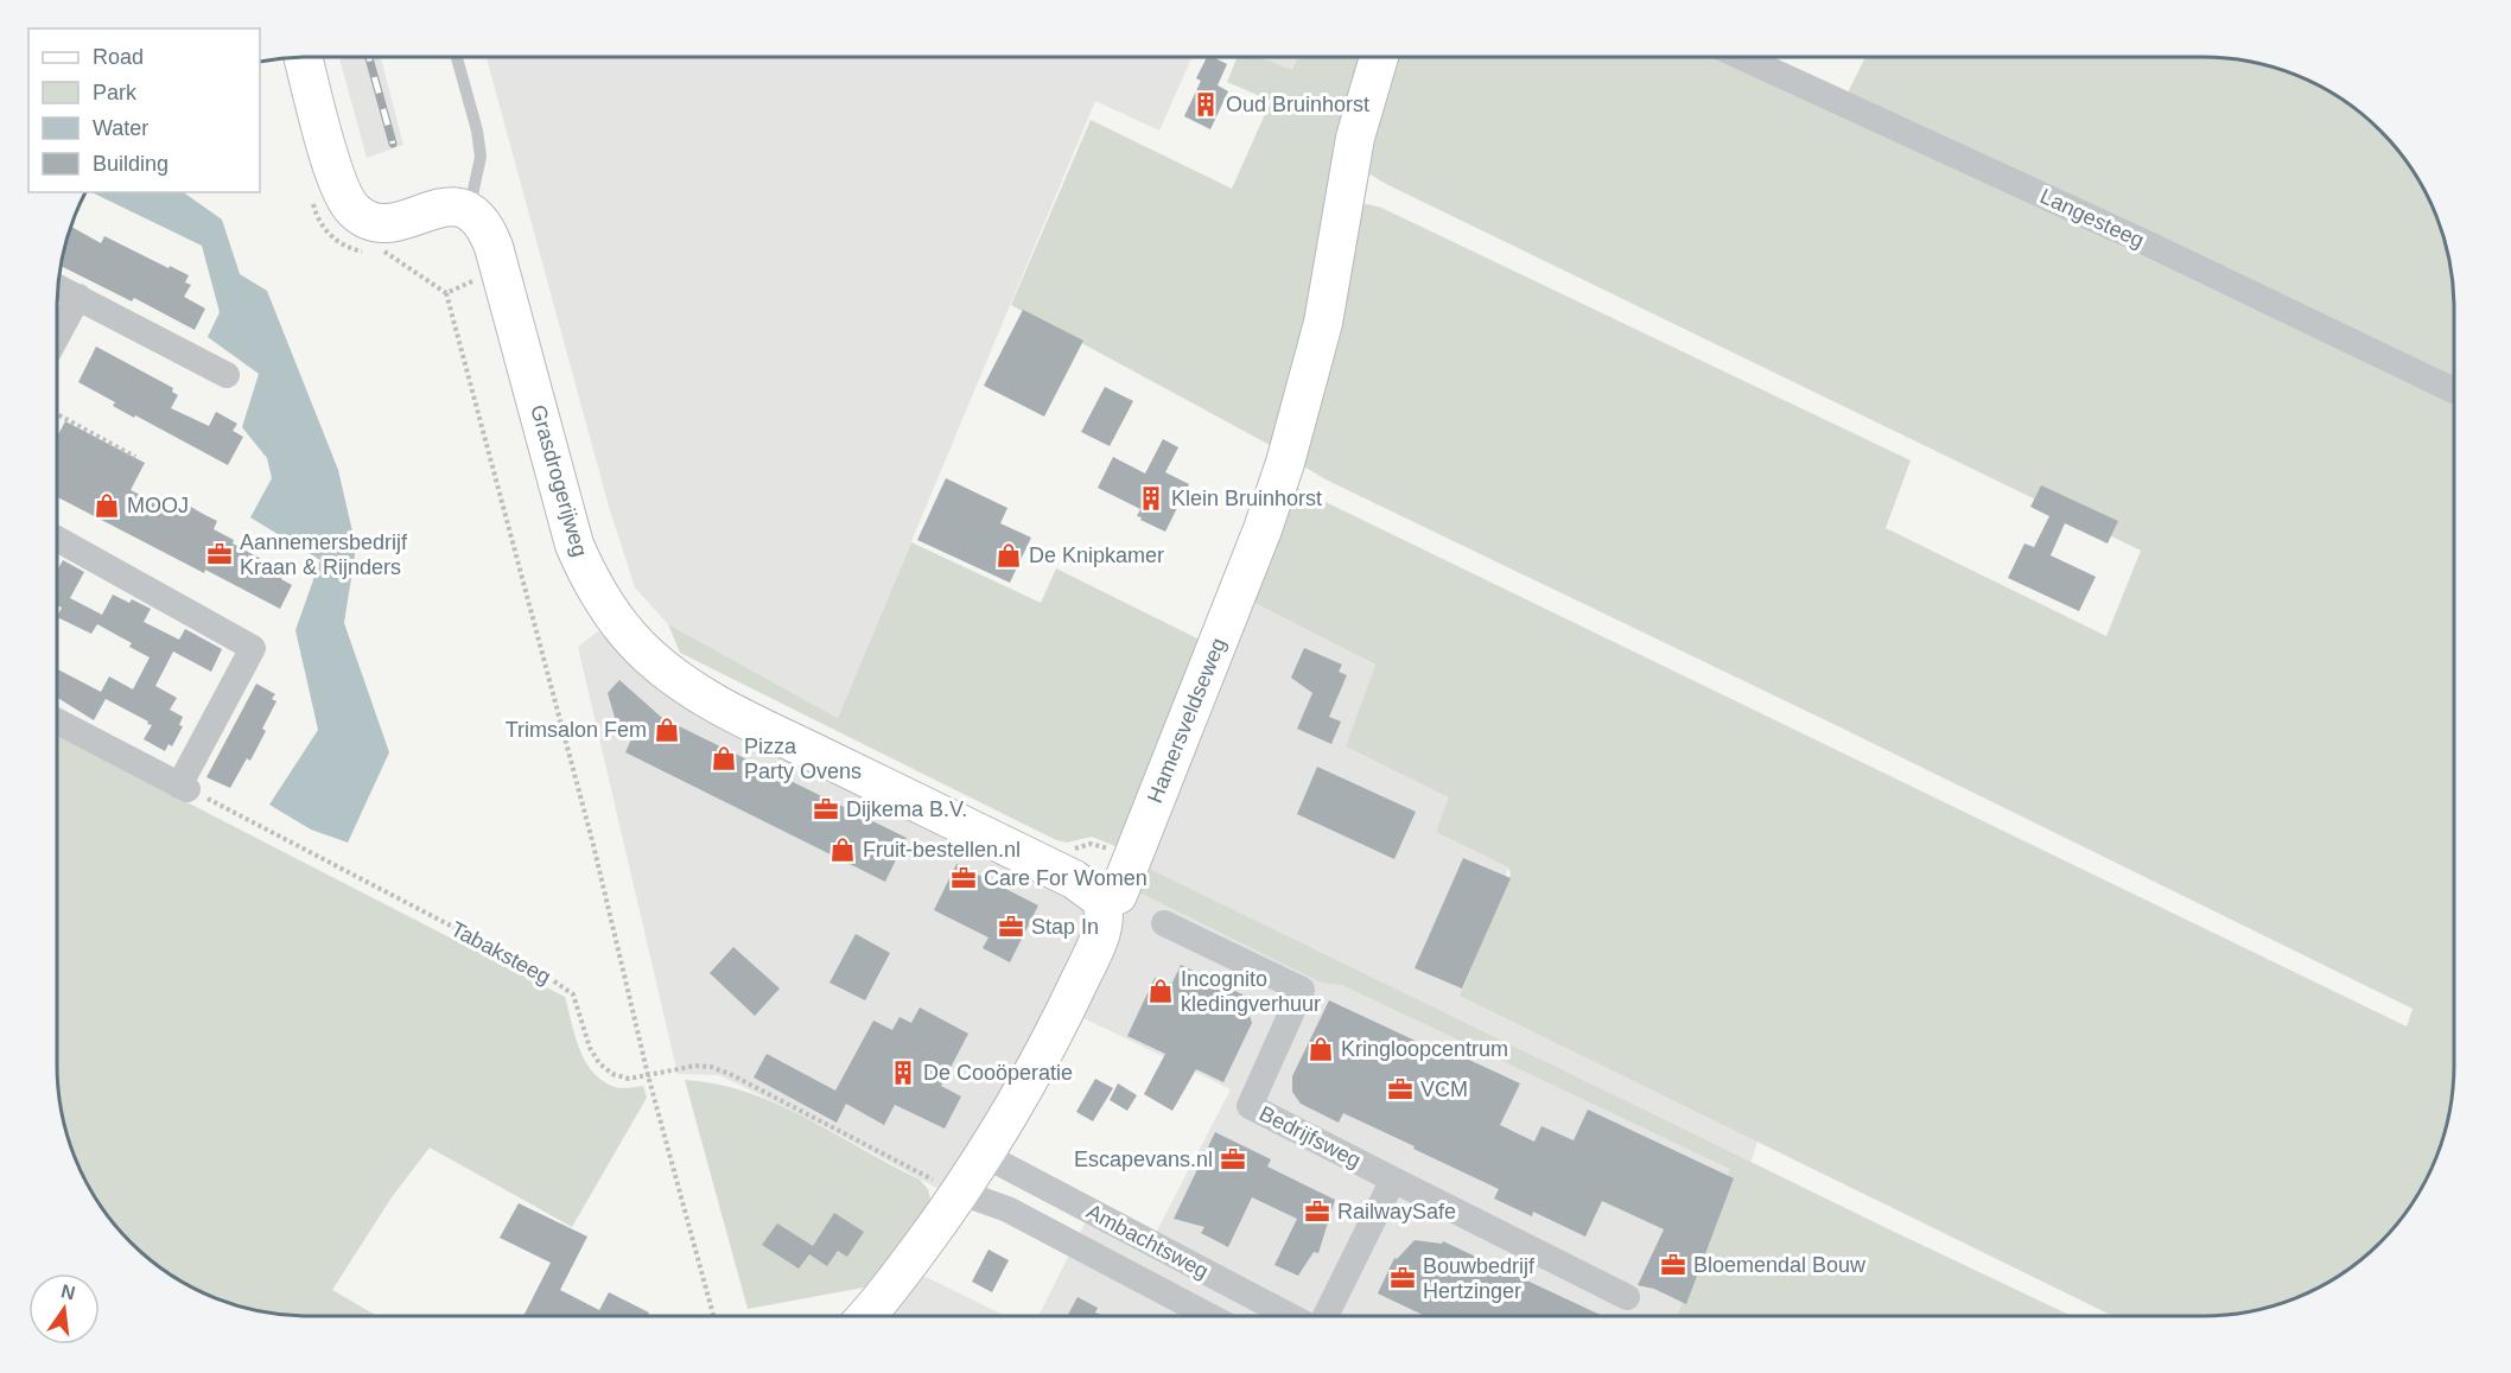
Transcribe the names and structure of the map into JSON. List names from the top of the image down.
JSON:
{
  "streets": {
    "street": [
      "Langesteeg",
      "Grasdrogerijweg",
      "Hamersveldseweg",
      "Bedrijfsweg",
      "Ambachtsweg"
    ],
    "path": ["Tabaksteeg"]
  },
  "crossings": [
    ["Grasdrogerijweg", "Hamersveldseweg"],
    ["Tabaksteeg", "Ambachtsweg"]
  ],
  "places": {
    "building": ["Oud Bruinhorst", "Klein Bruinhorst", "De Cooöperatie"],
    "shop": [
      "MOOJ",
      "De Knipkamer",
      "Trimsalon Fem",
      "Pizza Party Ovens",
      "Fruit-bestellen.nl",
      "Incognito kledingverhuur",
      "Kringloopcentrum"
    ],
    "office": [
      "Aannemersbedrijf Kraan & Rijnders",
      "Dijkema B.V.",
      "Care For Women",
      "Stap In",
      "VCM",
      "Escapevans.nl",
      "RailwaySafe",
      "Bloemendal Bouw",
      "Bouwbedrijf Hertzinger"
    ]
  },
  "legend": [
    "Road",
    "Park",
    "Water",
    "Building"
  ],
  "north": "top"
}
